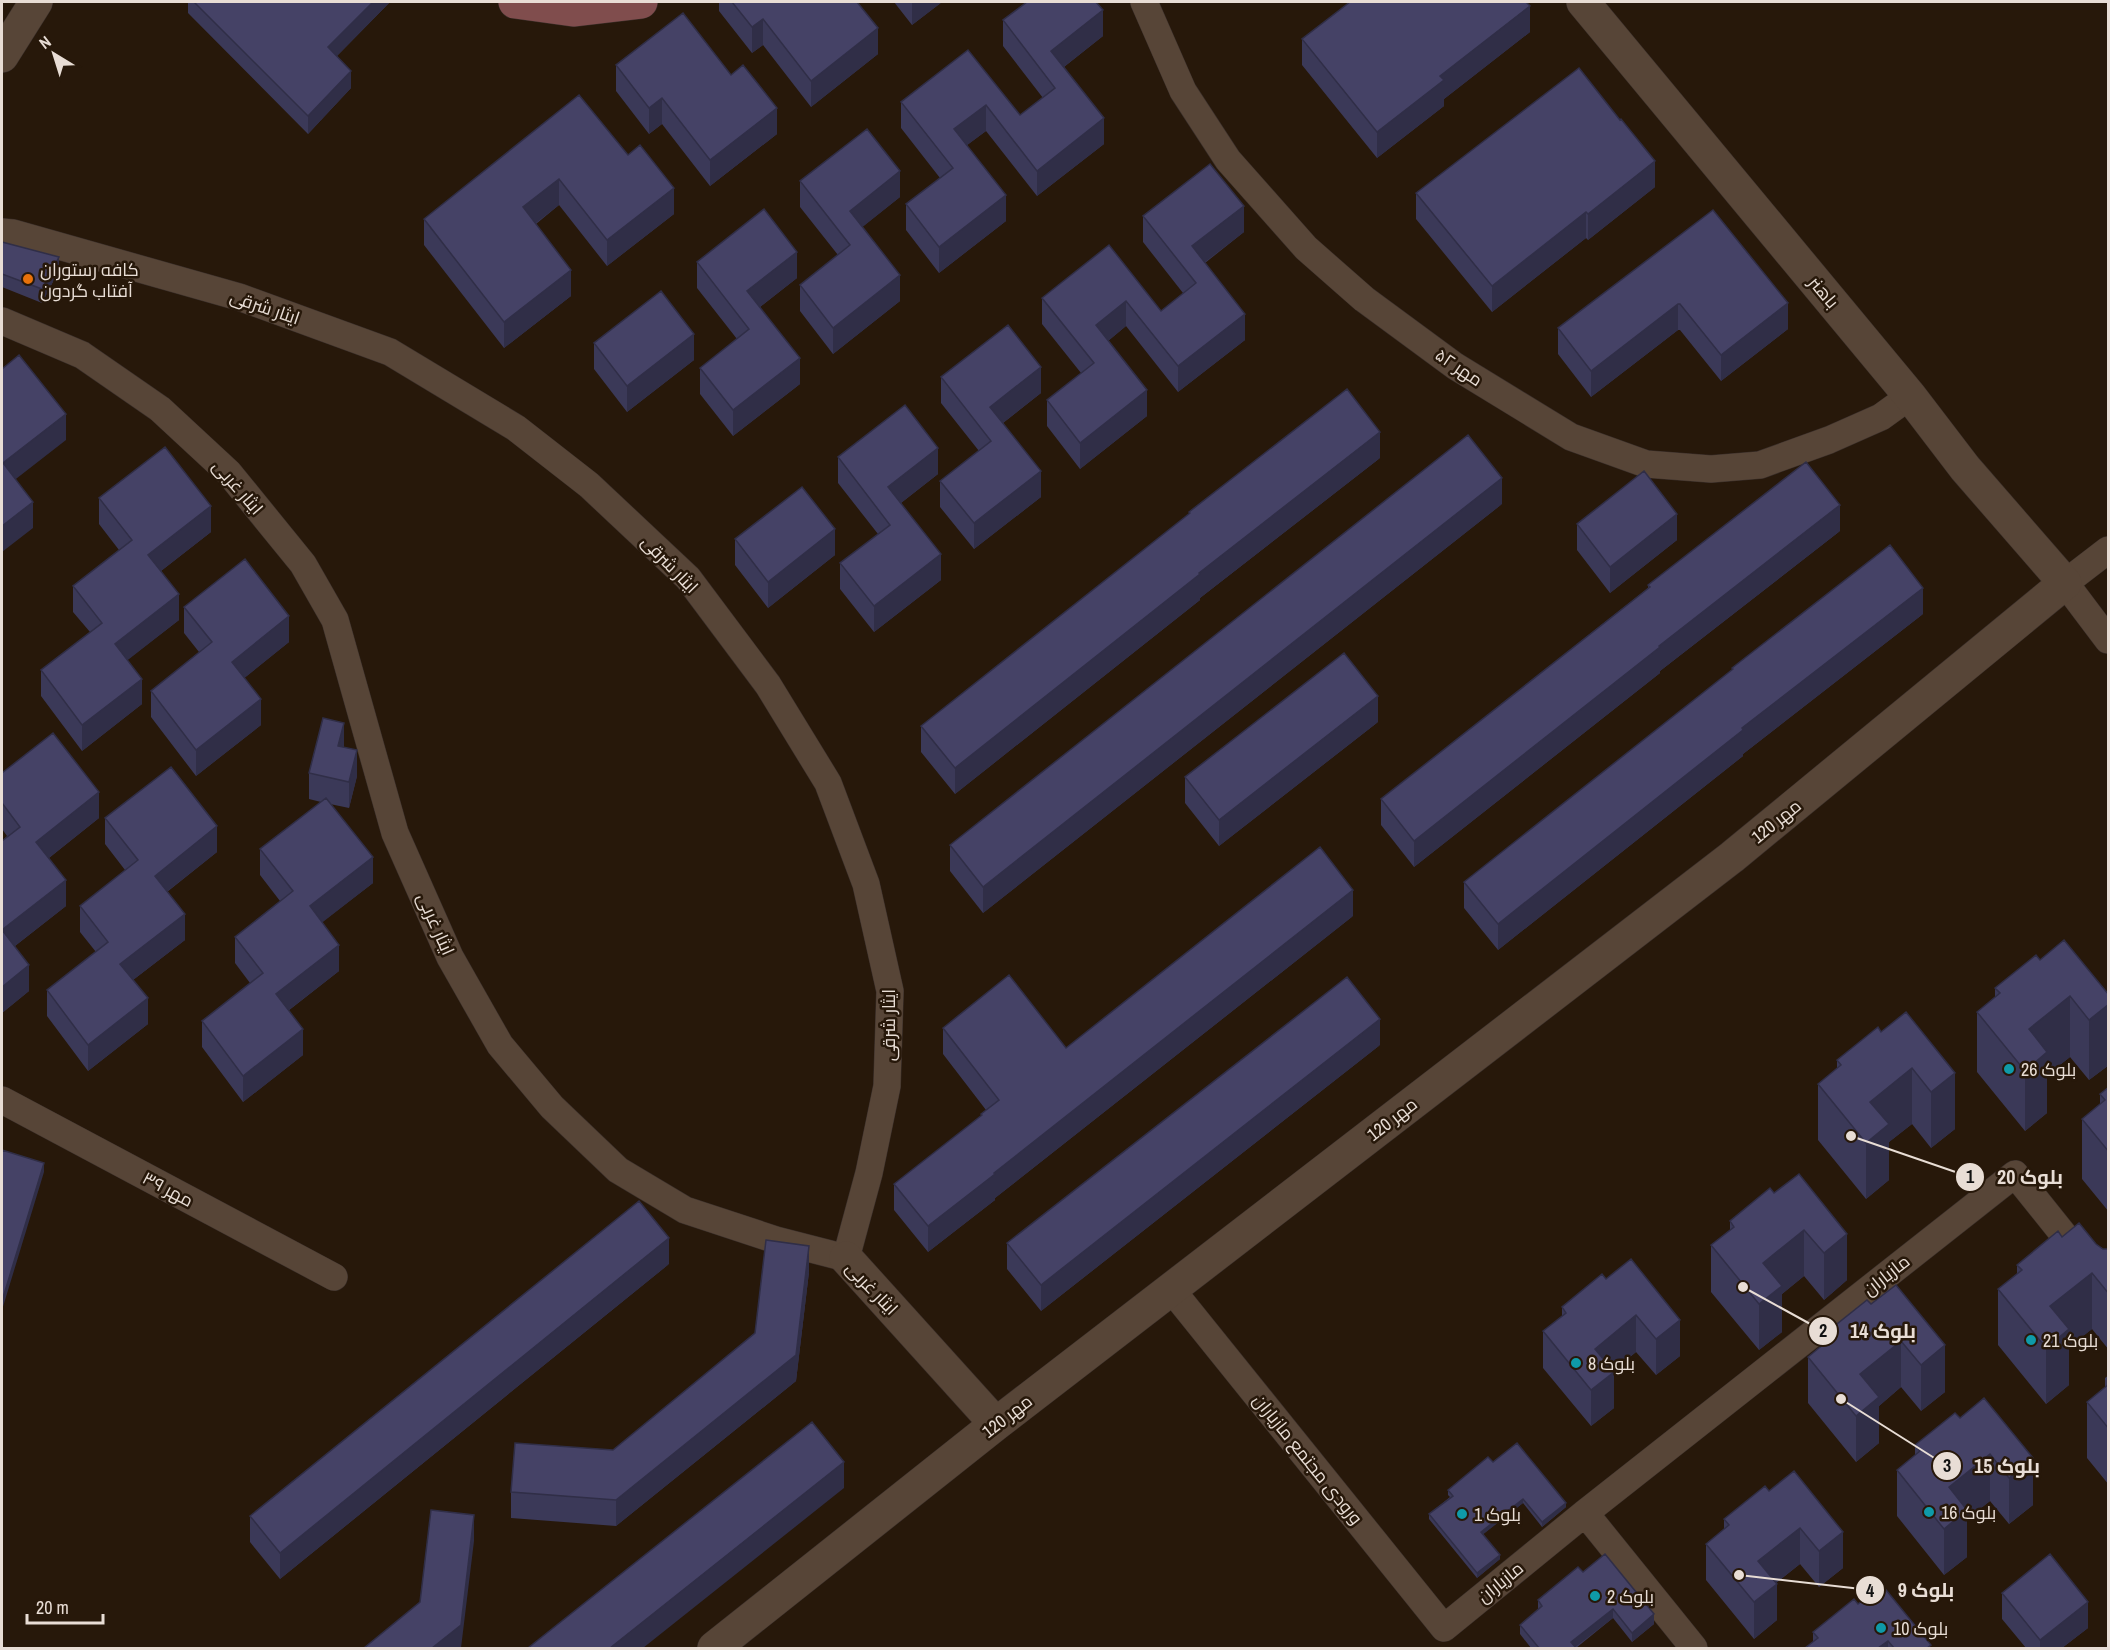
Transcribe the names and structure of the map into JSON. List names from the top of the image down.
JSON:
{
  "streets": {
    "street": [
      "باهنر",
      "ایثار شرقی",
      "مهر ۵۲",
      "ایثار غربی",
      "مهر 120",
      "مهر ۳۹",
      "مازیاران",
      "ورودی مجتمع مازیاران"
    ]
  },
  "crossings": [
    ["باهنر", "مهر ۵۲"],
    ["باهنر", "مهر 120"],
    ["ایثار شرقی", "ایثار غربی"],
    ["ایثار غربی", "مهر 120"],
    ["مهر 120", "ورودی مجتمع مازیاران"],
    ["مازیاران", "ورودی مجتمع مازیاران"]
  ],
  "places": [
    "کافه رستوران آفتاب گردون",
    "بلوک 26",
    "بلوک 20",
    "بلوک 14",
    "بلوک 21",
    "بلوک 8",
    "بلوک 15",
    "بلوک 16",
    "بلوک 1",
    "بلوک 9",
    "بلوک 2",
    "بلوک 10"
  ],
  "scale_bar": "20 m",
  "north": "top left"
}
